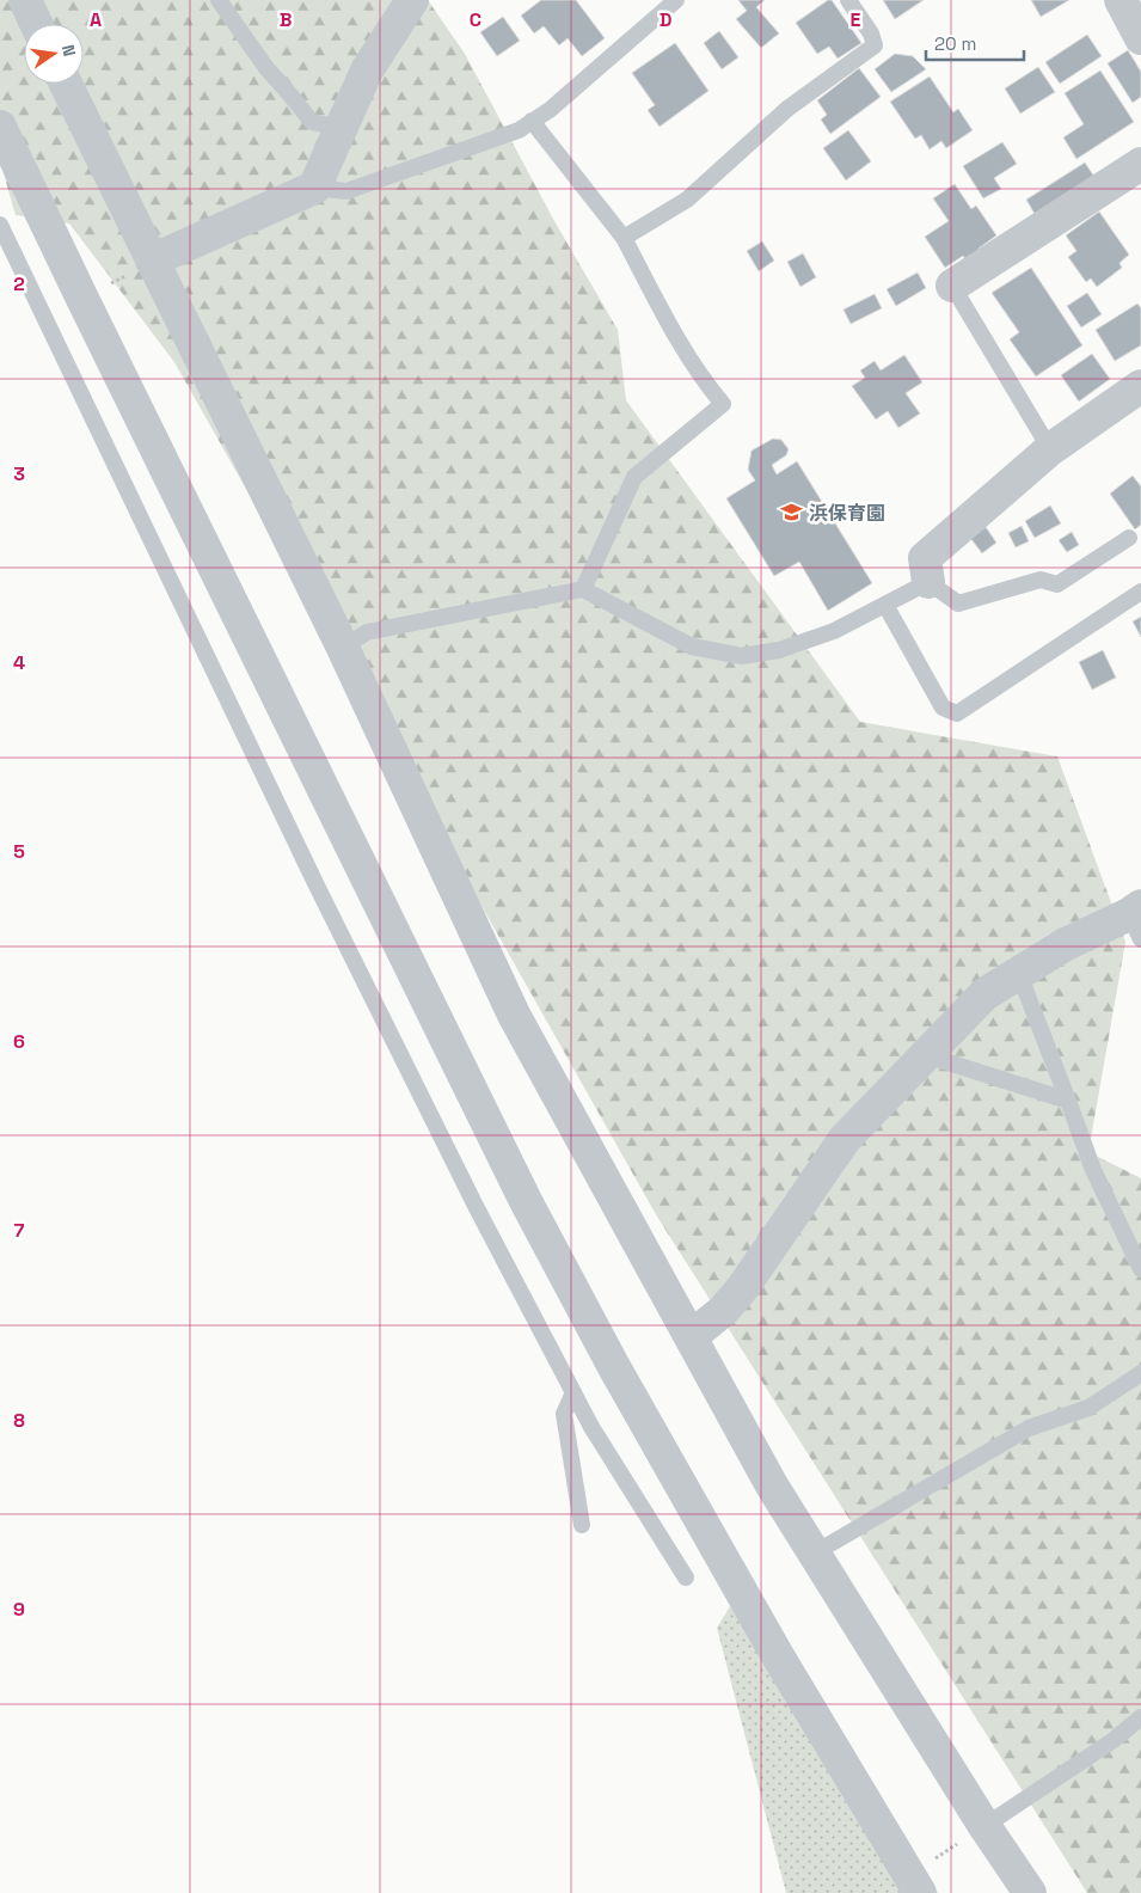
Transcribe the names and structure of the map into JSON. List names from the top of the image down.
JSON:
{
  "places": {
    "school or university": ["浜保育園"]
  },
  "scale_bar": "20 m",
  "north": "right",
  "grid": {
    "columns": [
      "A",
      "B",
      "C",
      "D",
      "E"
    ],
    "rows": [
      "2",
      "3",
      "4",
      "5",
      "6",
      "7",
      "8",
      "9"
    ]
  }
}
